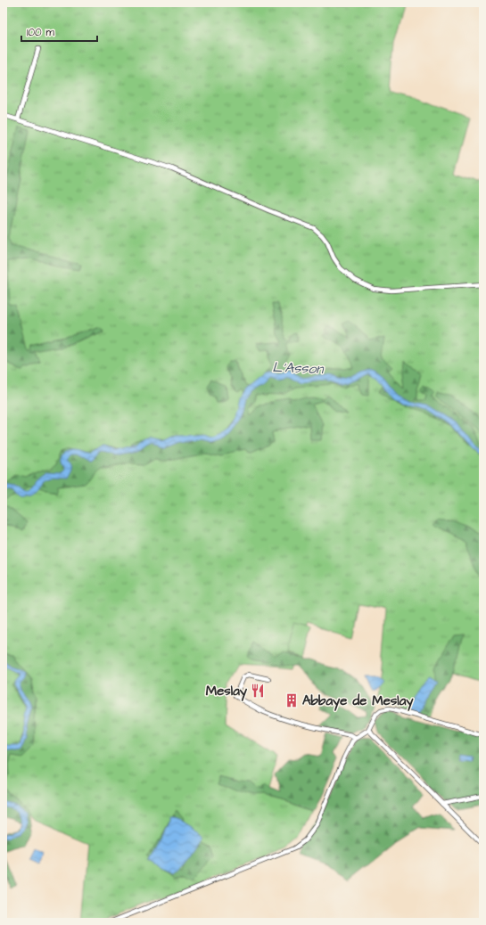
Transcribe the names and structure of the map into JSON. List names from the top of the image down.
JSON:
{
  "water": ["L'Asson"],
  "places": {
    "restaurant": ["Meslay"],
    "building": ["Abbaye de Meslay"]
  },
  "scale_bar": "100 m"
}
